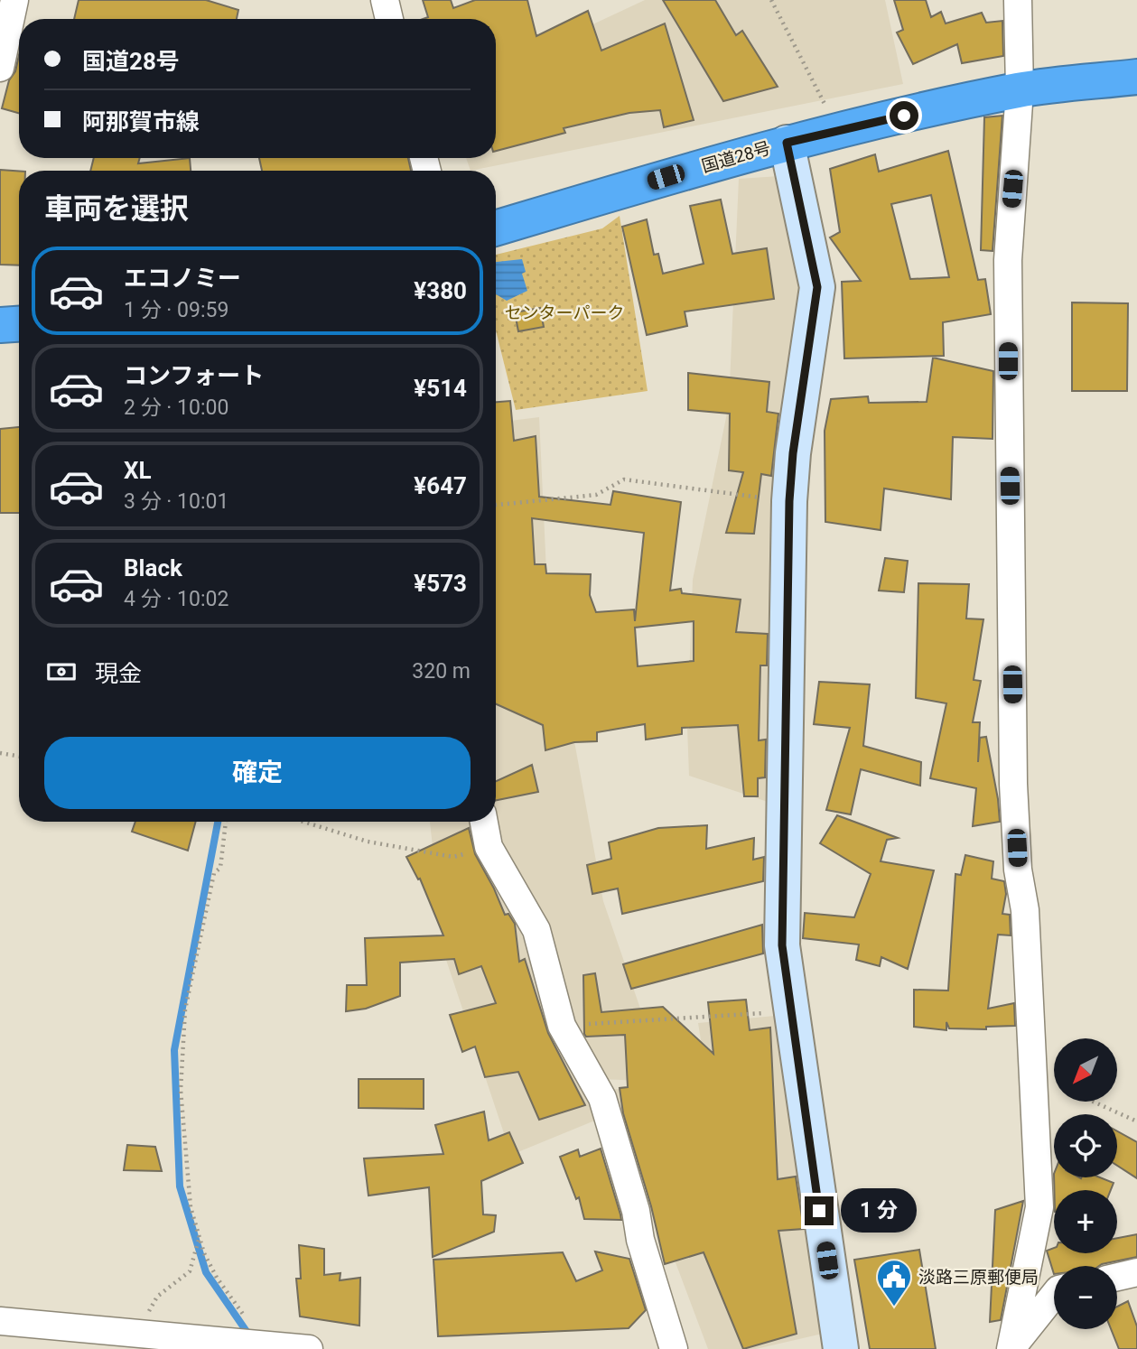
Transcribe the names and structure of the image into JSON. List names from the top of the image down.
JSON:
{
  "streets": {
    "highway": ["国道28号"]
  },
  "parks": ["センターパーク"],
  "places": {
    "public building": ["淡路三原郵便局"]
  },
  "north": "bottom left",
  "page": {
    "banner": ["国道28号", "阿那賀市線"],
    "heading": "車両を選択",
    "list": [
      {
        "name": "エコノミー",
        "note": "1 分 · 09:59",
        "value": "¥380"
      },
      {
        "name": "コンフォート",
        "note": "2 分 · 10:00",
        "value": "¥514"
      },
      {
        "name": "XL",
        "note": "3 分 · 10:01",
        "value": "¥647"
      },
      {
        "name": "Black",
        "note": "4 分 · 10:02",
        "value": "¥573"
      }
    ],
    "pay": ["現金", "320 m"],
    "buttons": "確定",
    "map_buttons": ["+", "−"],
    "bubble": "1 分"
  }
}
